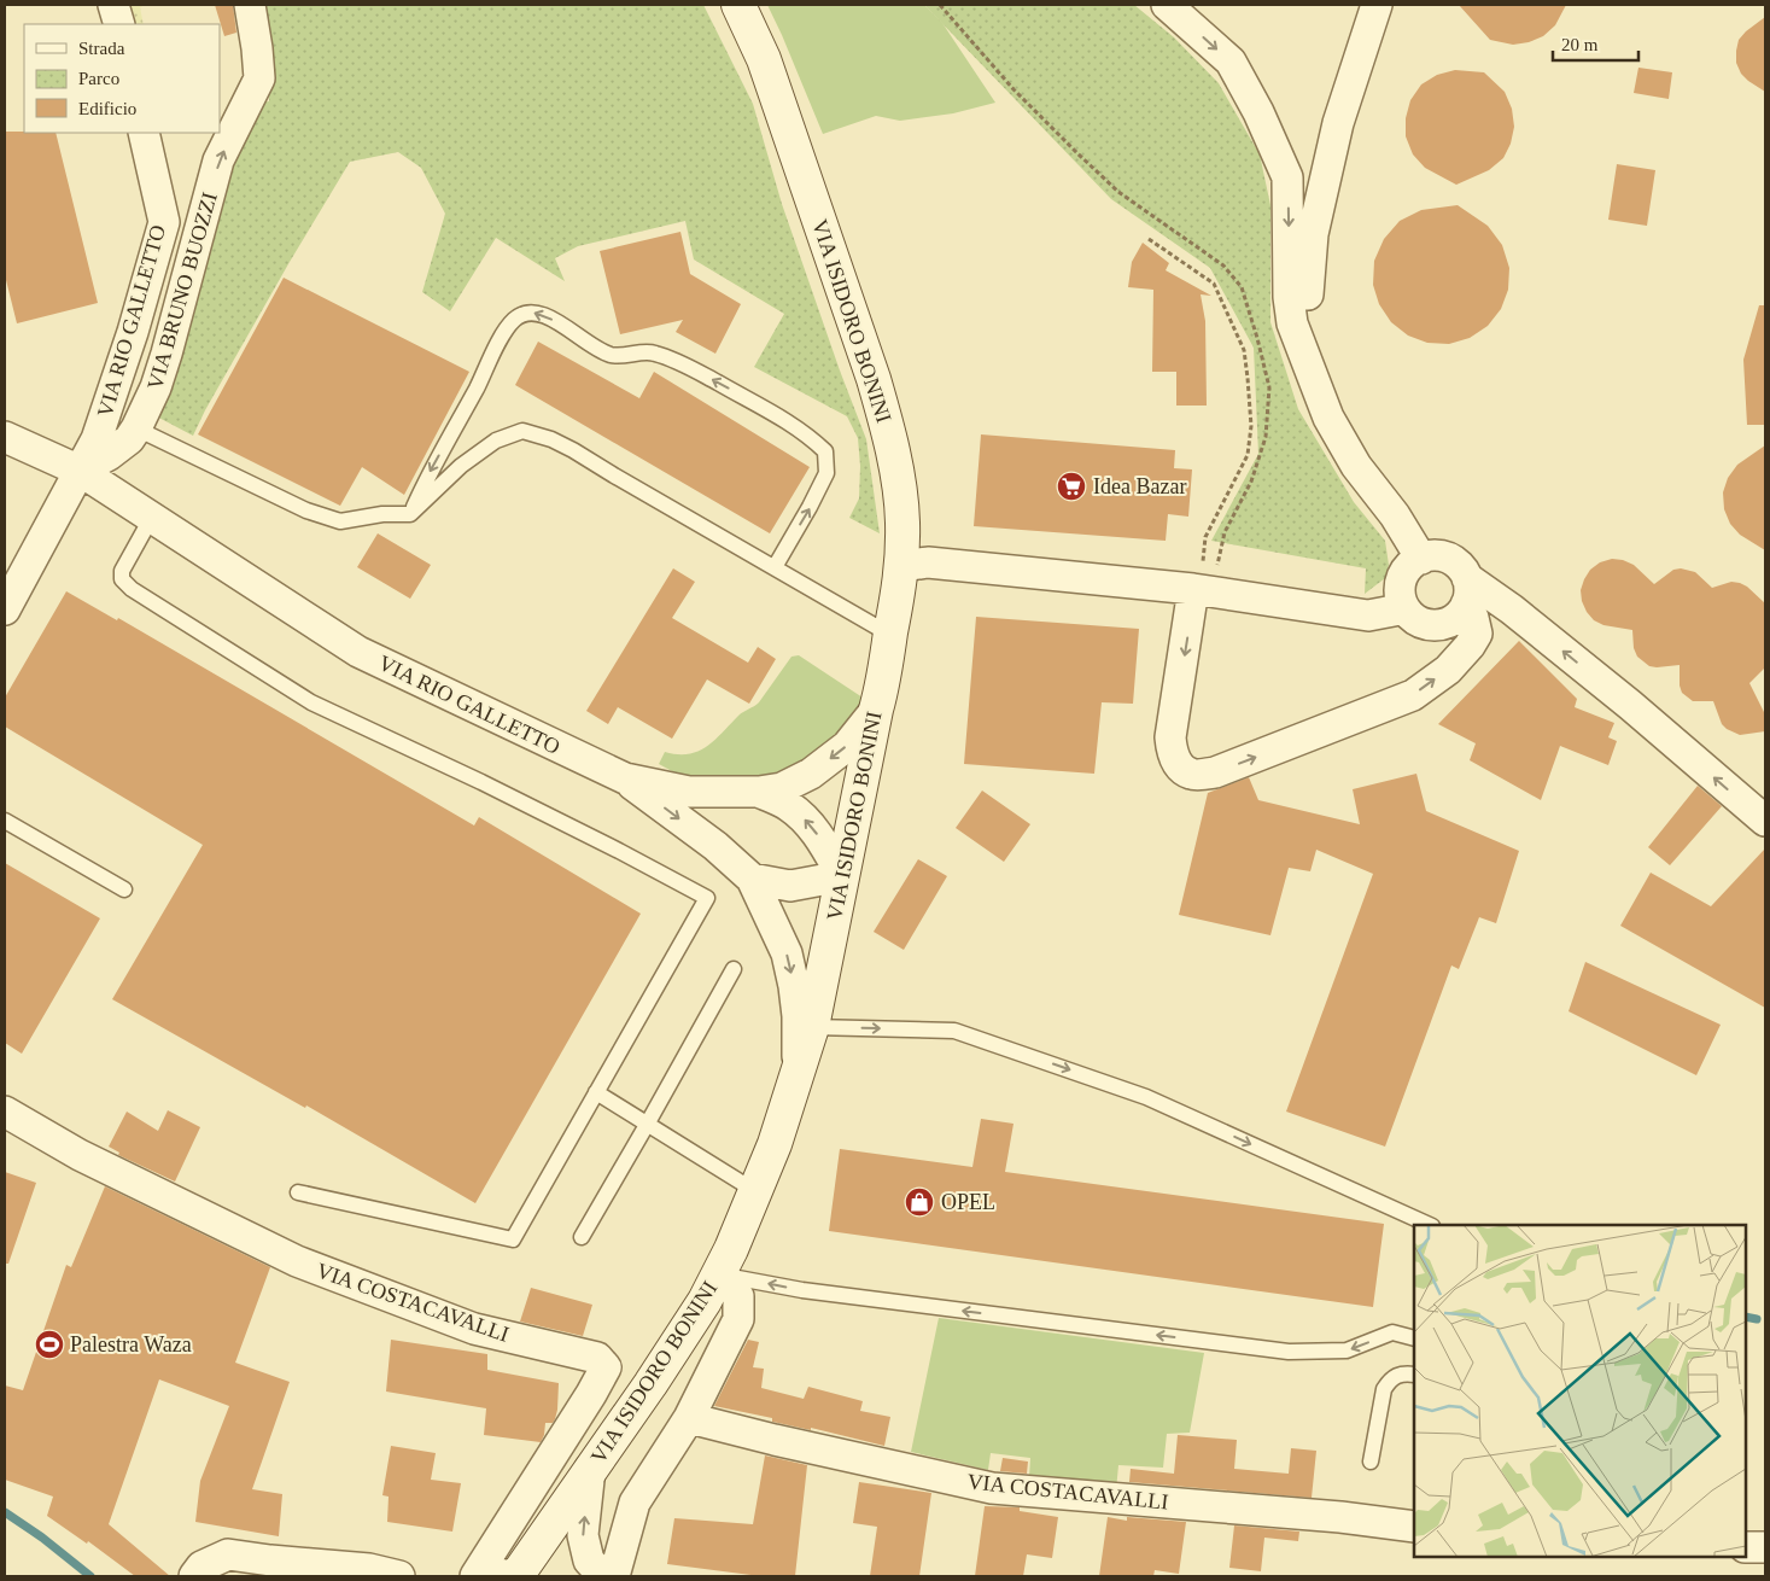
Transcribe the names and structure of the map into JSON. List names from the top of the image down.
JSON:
{
  "streets": {
    "street": [
      "VIA BRUNO BUOZZI",
      "VIA RIO GALLETTO",
      "VIA ISIDORO BONINI",
      "VIA COSTACAVALLI"
    ]
  },
  "crossings": [
    ["VIA BRUNO BUOZZI", "VIA RIO GALLETTO"],
    ["VIA RIO GALLETTO", "VIA ISIDORO BONINI"]
  ],
  "one_way": ["VIA BRUNO BUOZZI"],
  "places": {
    "supermarket": ["Idea Bazar"],
    "shop": ["OPEL"],
    "sports": ["Palestra Waza"]
  },
  "legend": ["Strada", "Parco", "Edificio"],
  "scale_bar": "20 m"
}
